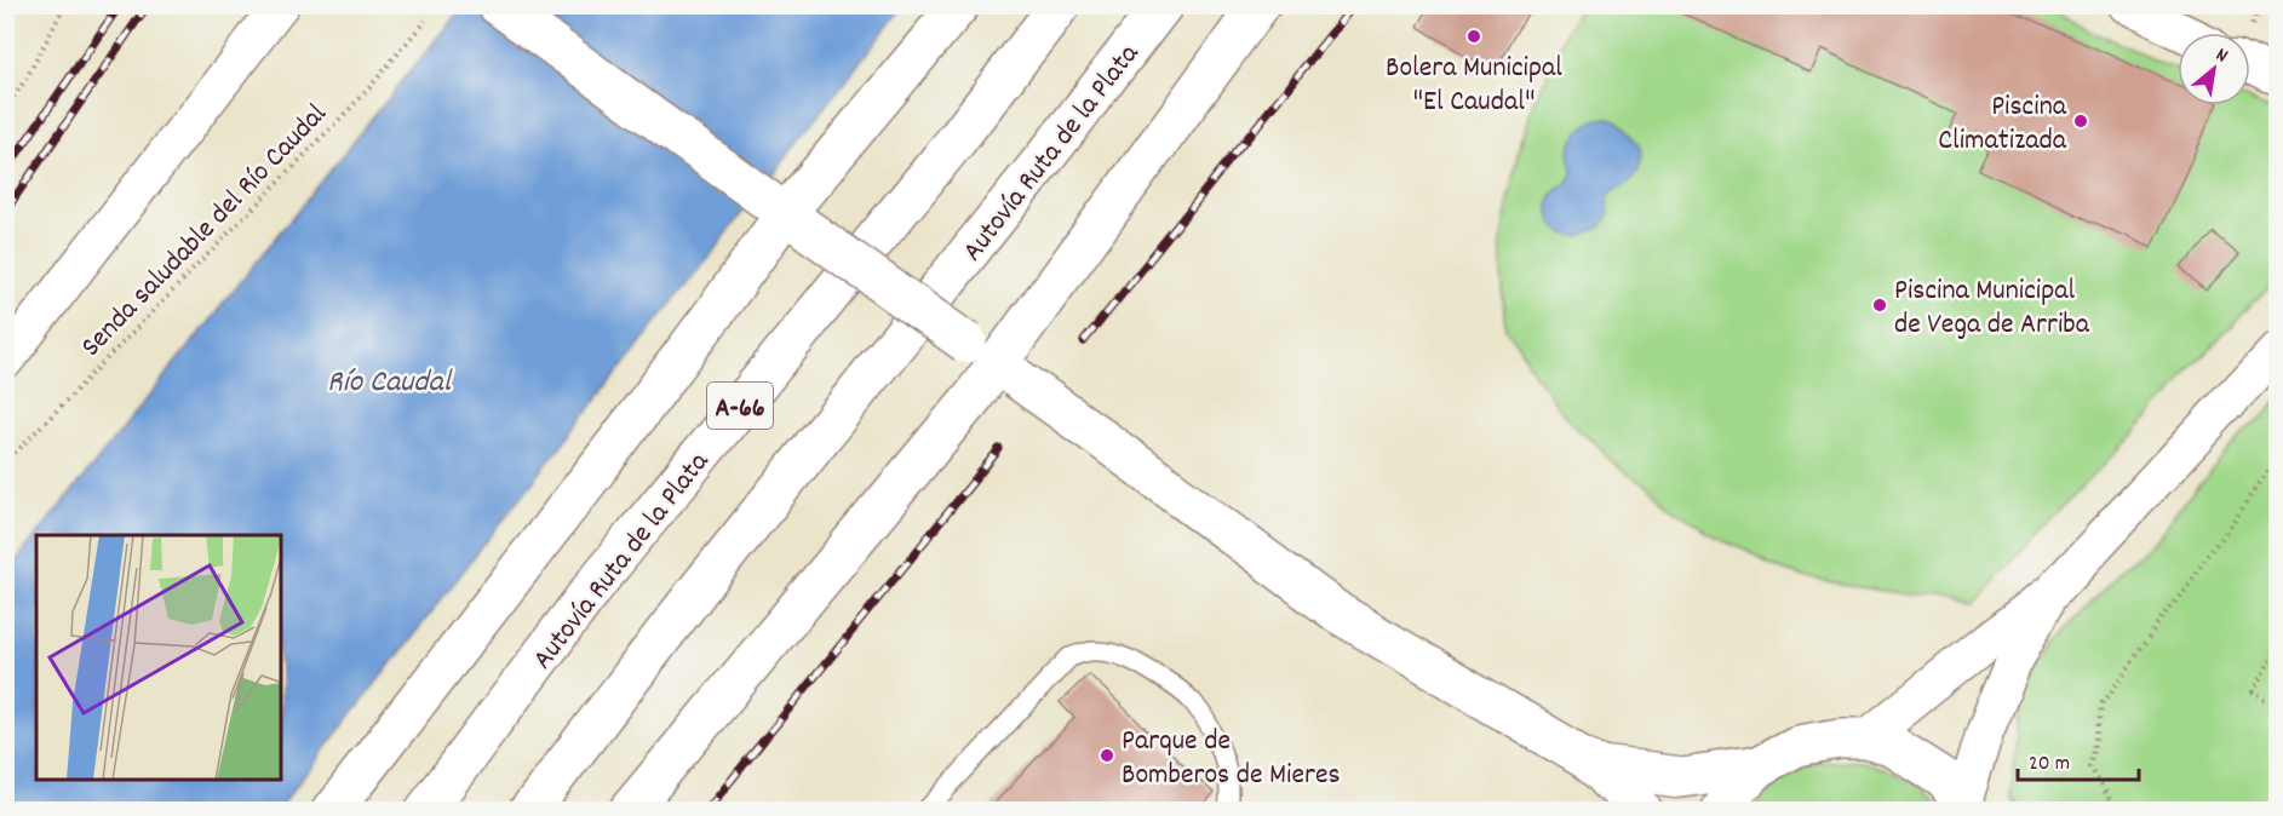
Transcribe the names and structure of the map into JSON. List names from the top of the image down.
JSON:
{
  "streets": {
    "main road": ["Autovía Ruta de la Plata", "A-66"],
    "path": ["Senda saludable del Río Caudal"]
  },
  "water": ["Río Caudal"],
  "places": [
    "Bolera Municipal \"El Caudal\"",
    "Piscina Climatizada",
    "Piscina Municipal de Vega de Arriba",
    "Parque de Bomberos de Mieres"
  ],
  "scale_bar": "20 m",
  "north": "top right"
}
